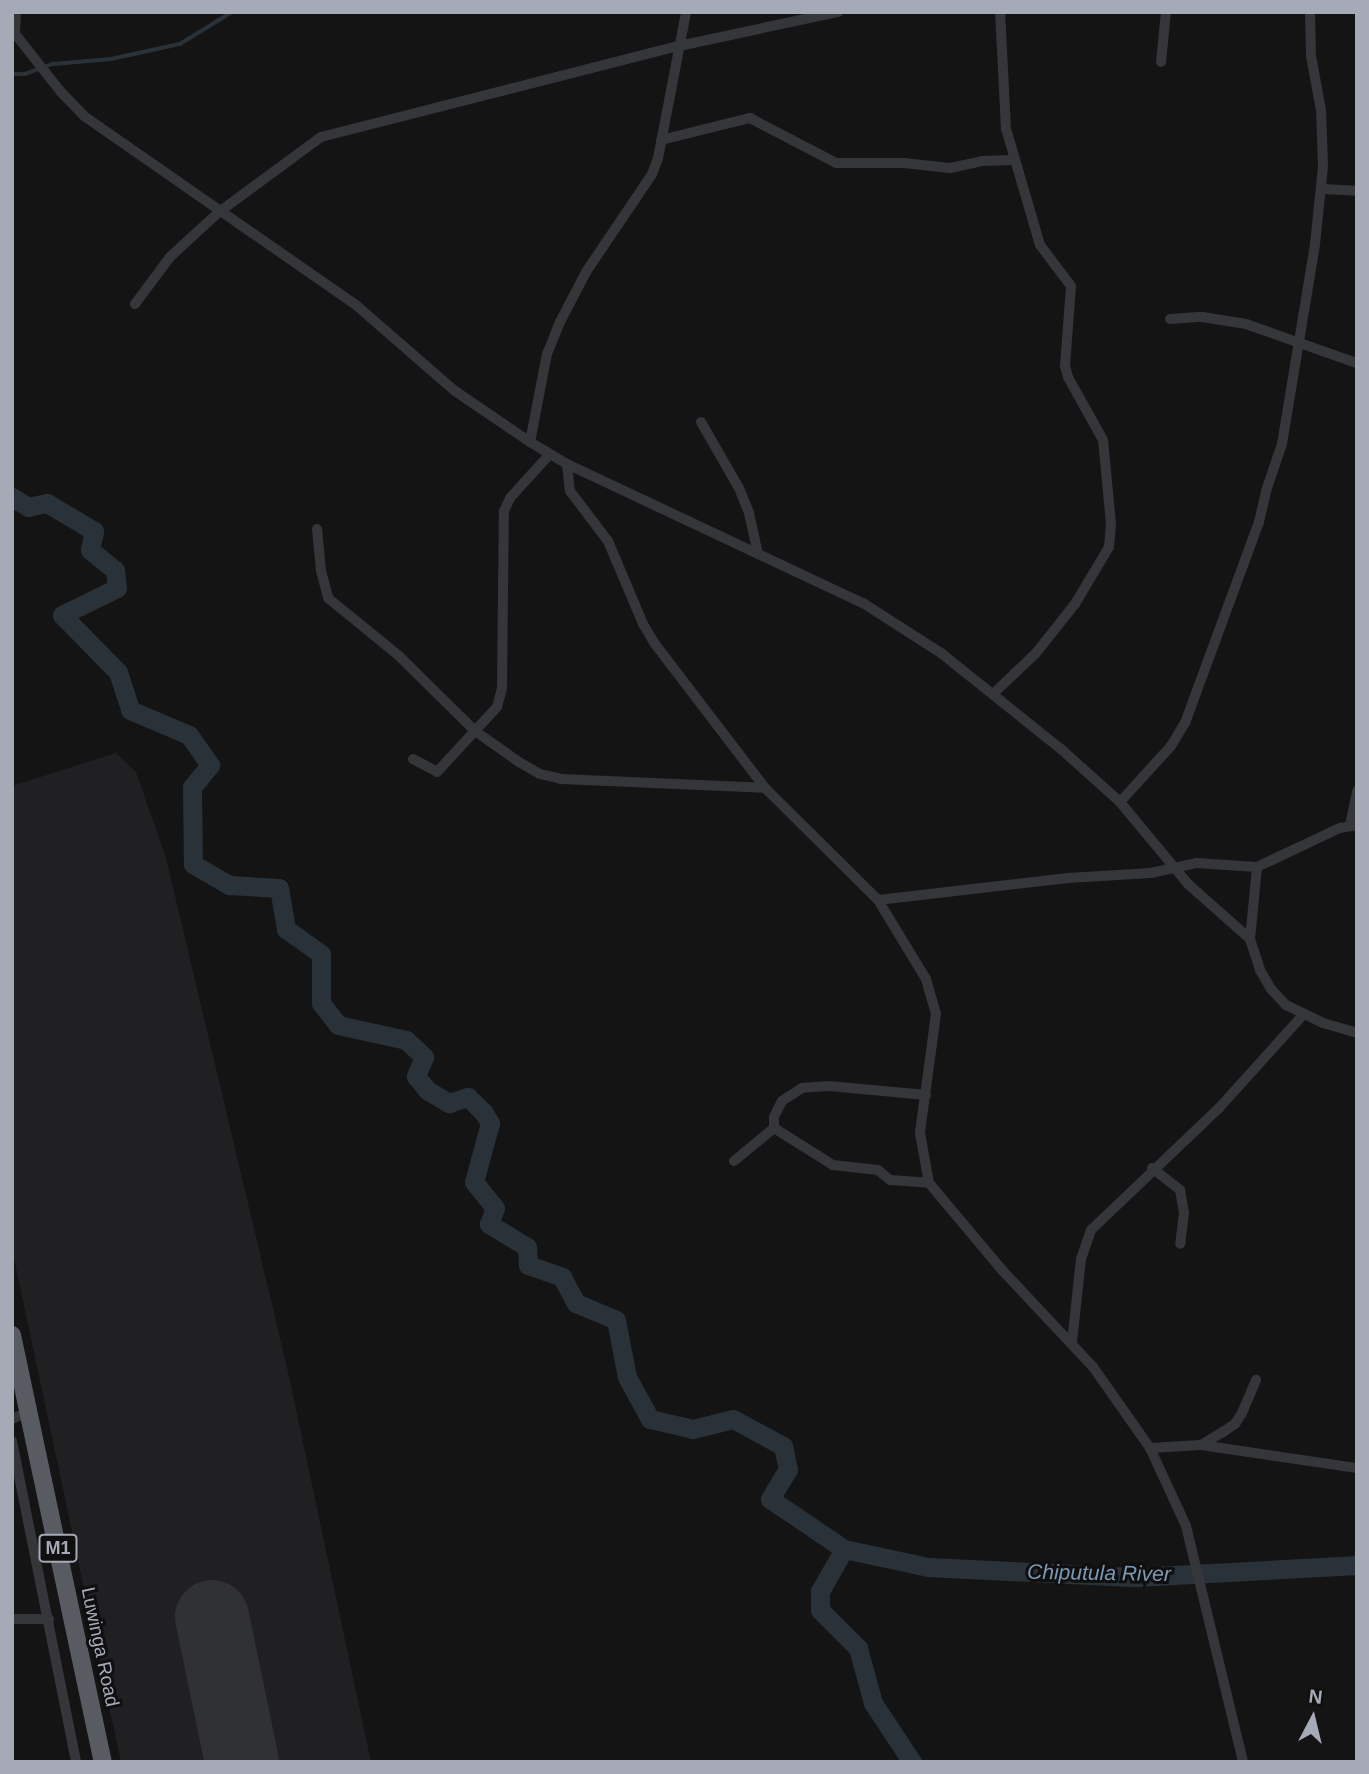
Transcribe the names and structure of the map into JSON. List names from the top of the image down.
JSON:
{
  "streets": {
    "highway": ["M1", "Luwinga Road"]
  },
  "water": ["Chiputula River"],
  "north": "top"
}
